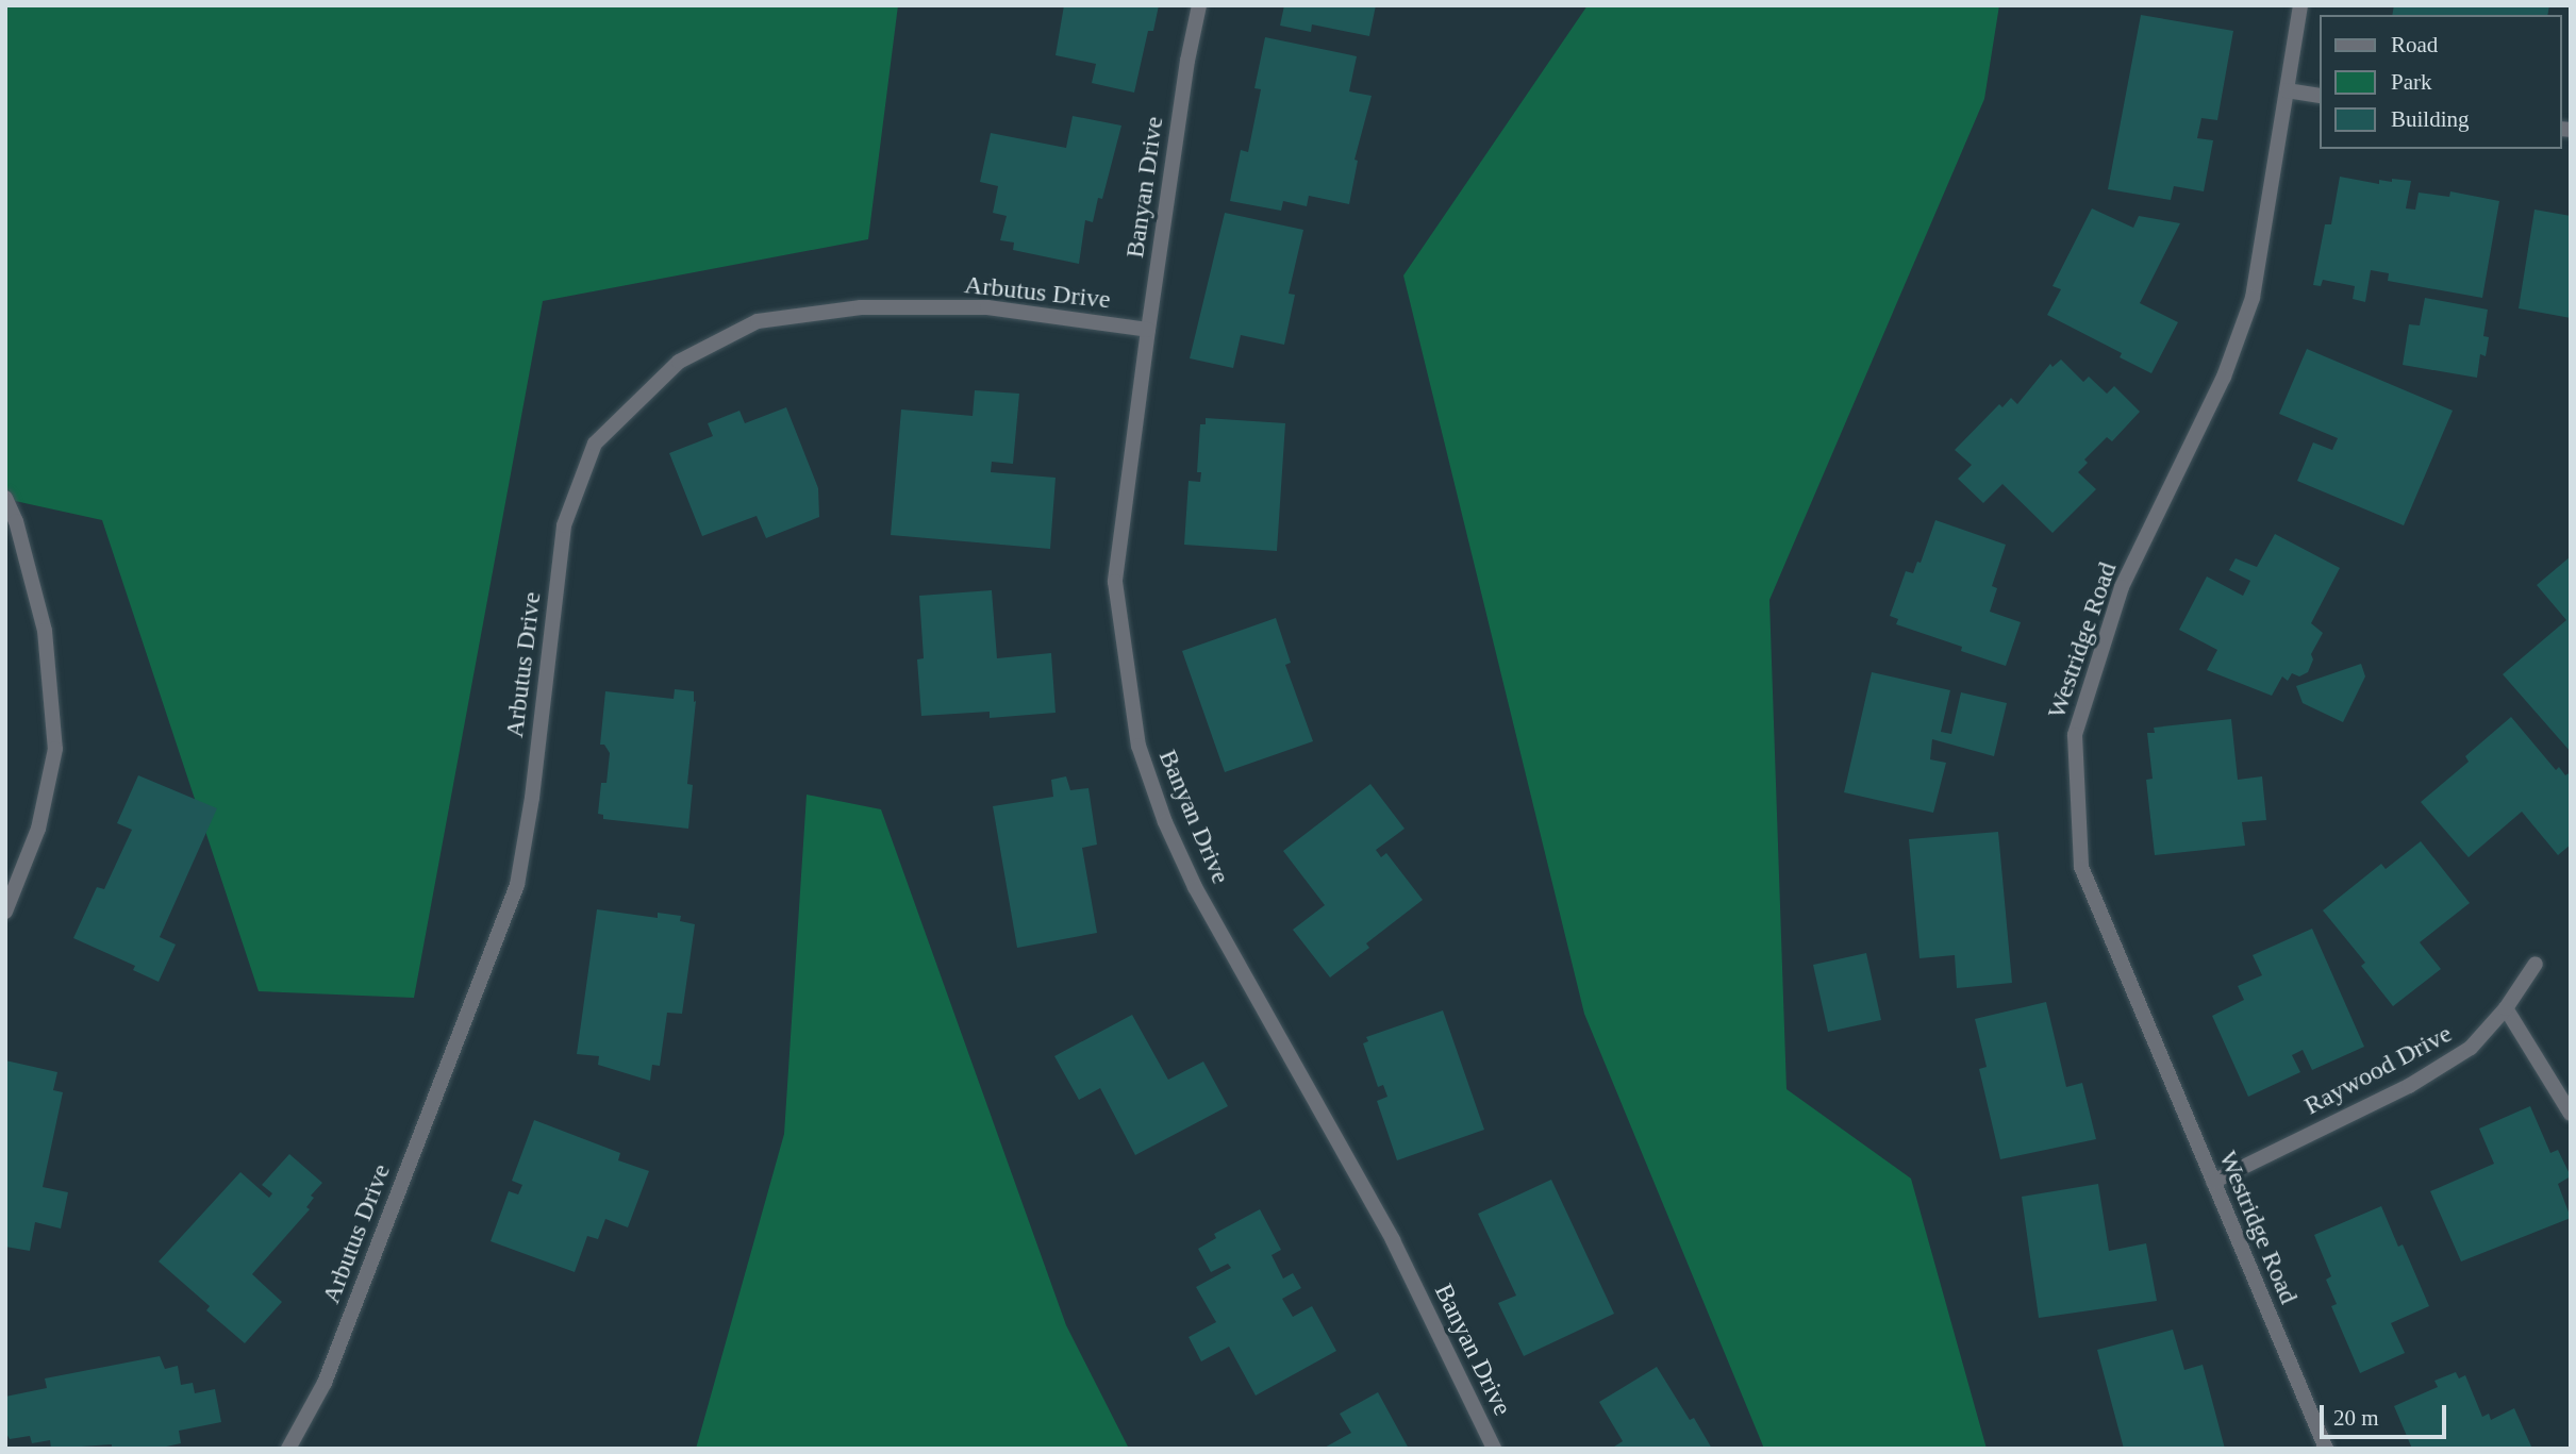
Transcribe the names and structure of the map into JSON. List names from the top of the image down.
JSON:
{
  "streets": {
    "street": [
      "Banyan Drive",
      "Arbutus Drive",
      "Westridge Road",
      "Raywood Drive"
    ]
  },
  "crossings": [
    ["Banyan Drive", "Arbutus Drive"],
    ["Westridge Road", "Raywood Drive"]
  ],
  "legend": ["Road", "Park", "Building"],
  "scale_bar": "20 m"
}
